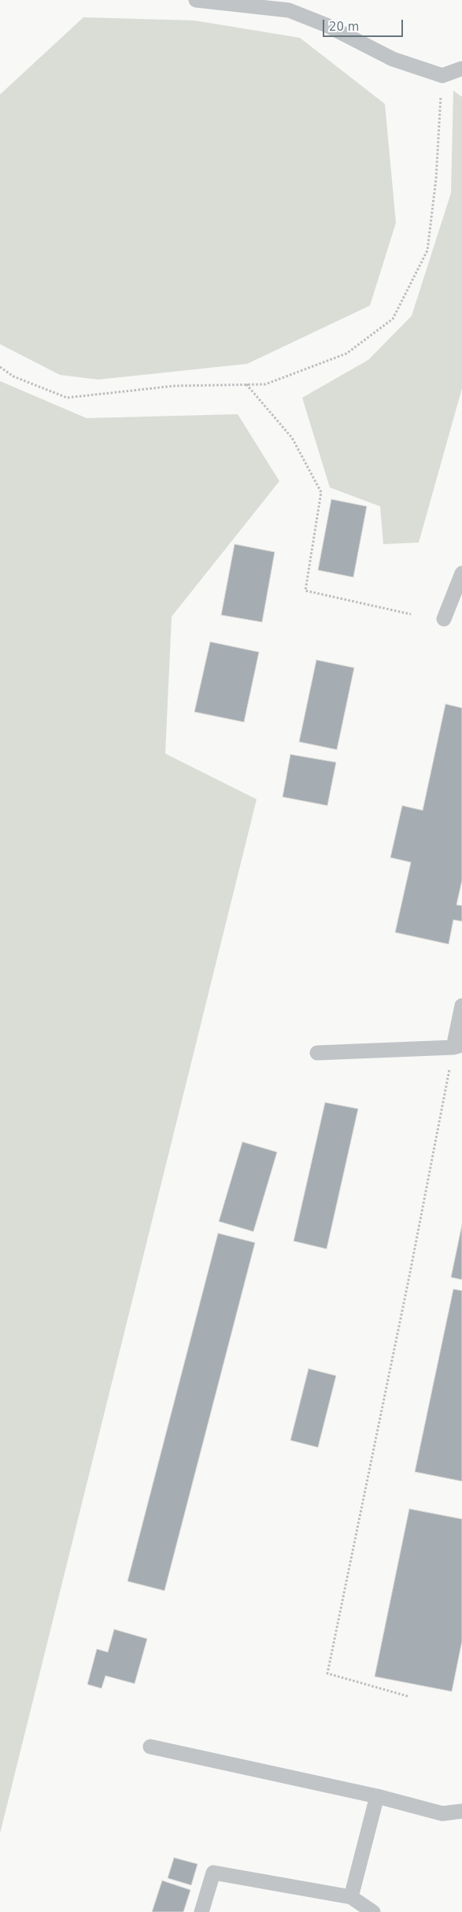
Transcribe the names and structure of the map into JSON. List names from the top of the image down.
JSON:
{
  "scale_bar": "20 m"
}
